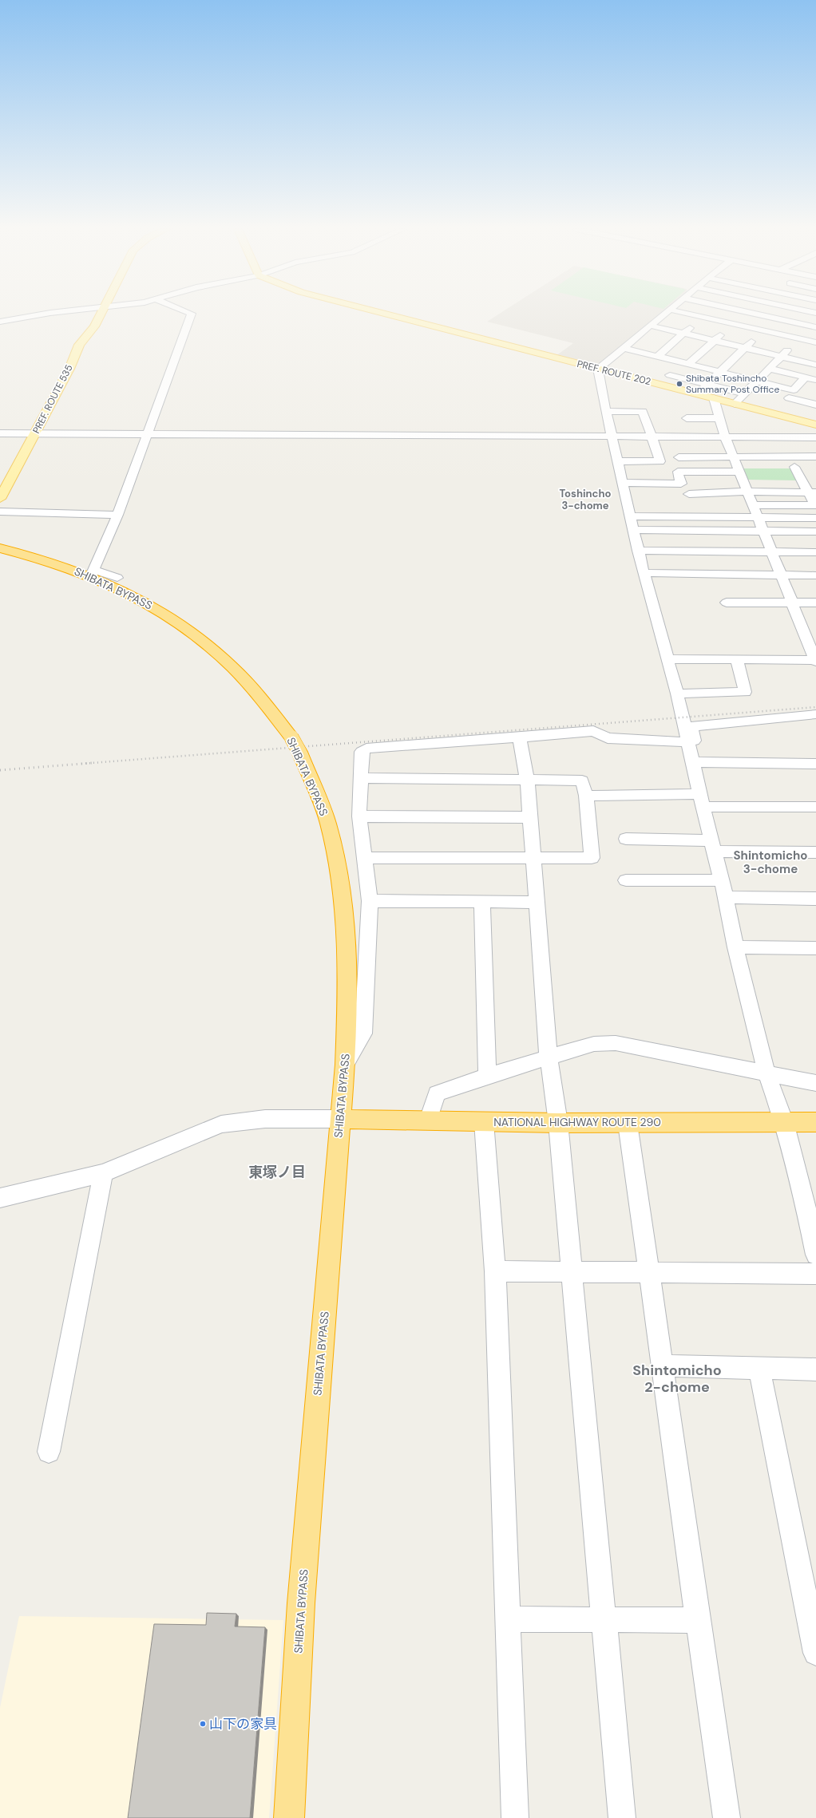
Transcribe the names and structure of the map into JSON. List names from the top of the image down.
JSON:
{
  "streets": {
    "highway": ["SHIBATA BYPASS", "NATIONAL HIGHWAY ROUTE 290"],
    "main road": ["PREF. ROUTE 202", "PREF. ROUTE 535"]
  },
  "crossings": [
    ["SHIBATA BYPASS", "NATIONAL HIGHWAY ROUTE 290"]
  ],
  "districts": [
    "Toshincho 3-chome",
    "Shintomicho 3-chome",
    "東塚ノ目",
    "Shintomicho 2-chome"
  ],
  "places": ["Shibata Toshincho Summary Post Office", "山下の家具"]
}
